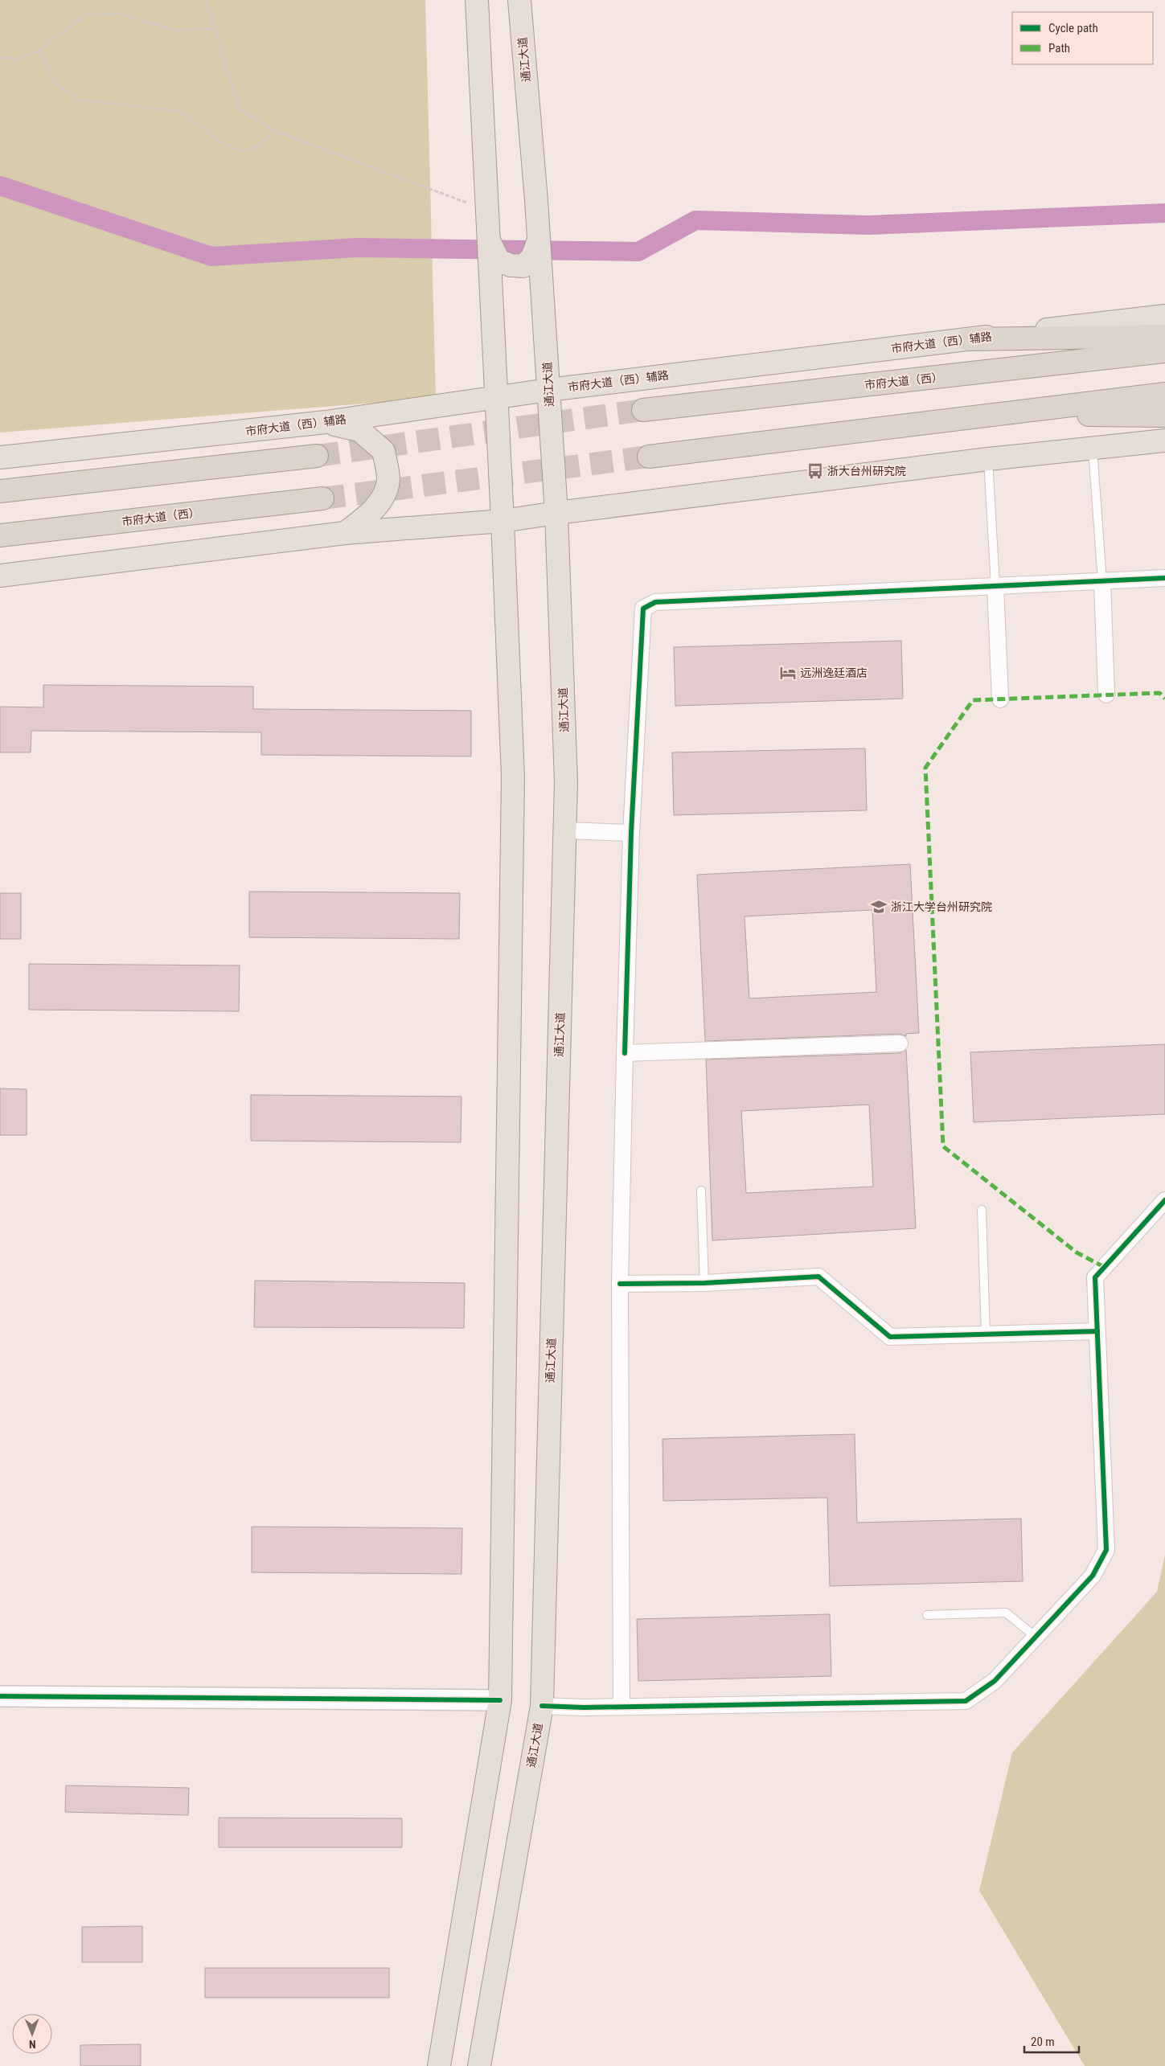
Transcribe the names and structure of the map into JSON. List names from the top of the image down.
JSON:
{
  "streets": {
    "highway": ["市府大道（西）"],
    "main road": ["通江大道", "市府大道（西）辅路"]
  },
  "crossings": [
    ["通江大道", "市府大道（西）辅路"]
  ],
  "places": {
    "bus stop": ["浙大台州研究院"],
    "hotel": ["远洲逸廷酒店"],
    "school or university": ["浙江大学台州研究院"]
  },
  "legend": ["Cycle path", "Path"],
  "scale_bar": "20 m",
  "north": "bottom"
}
